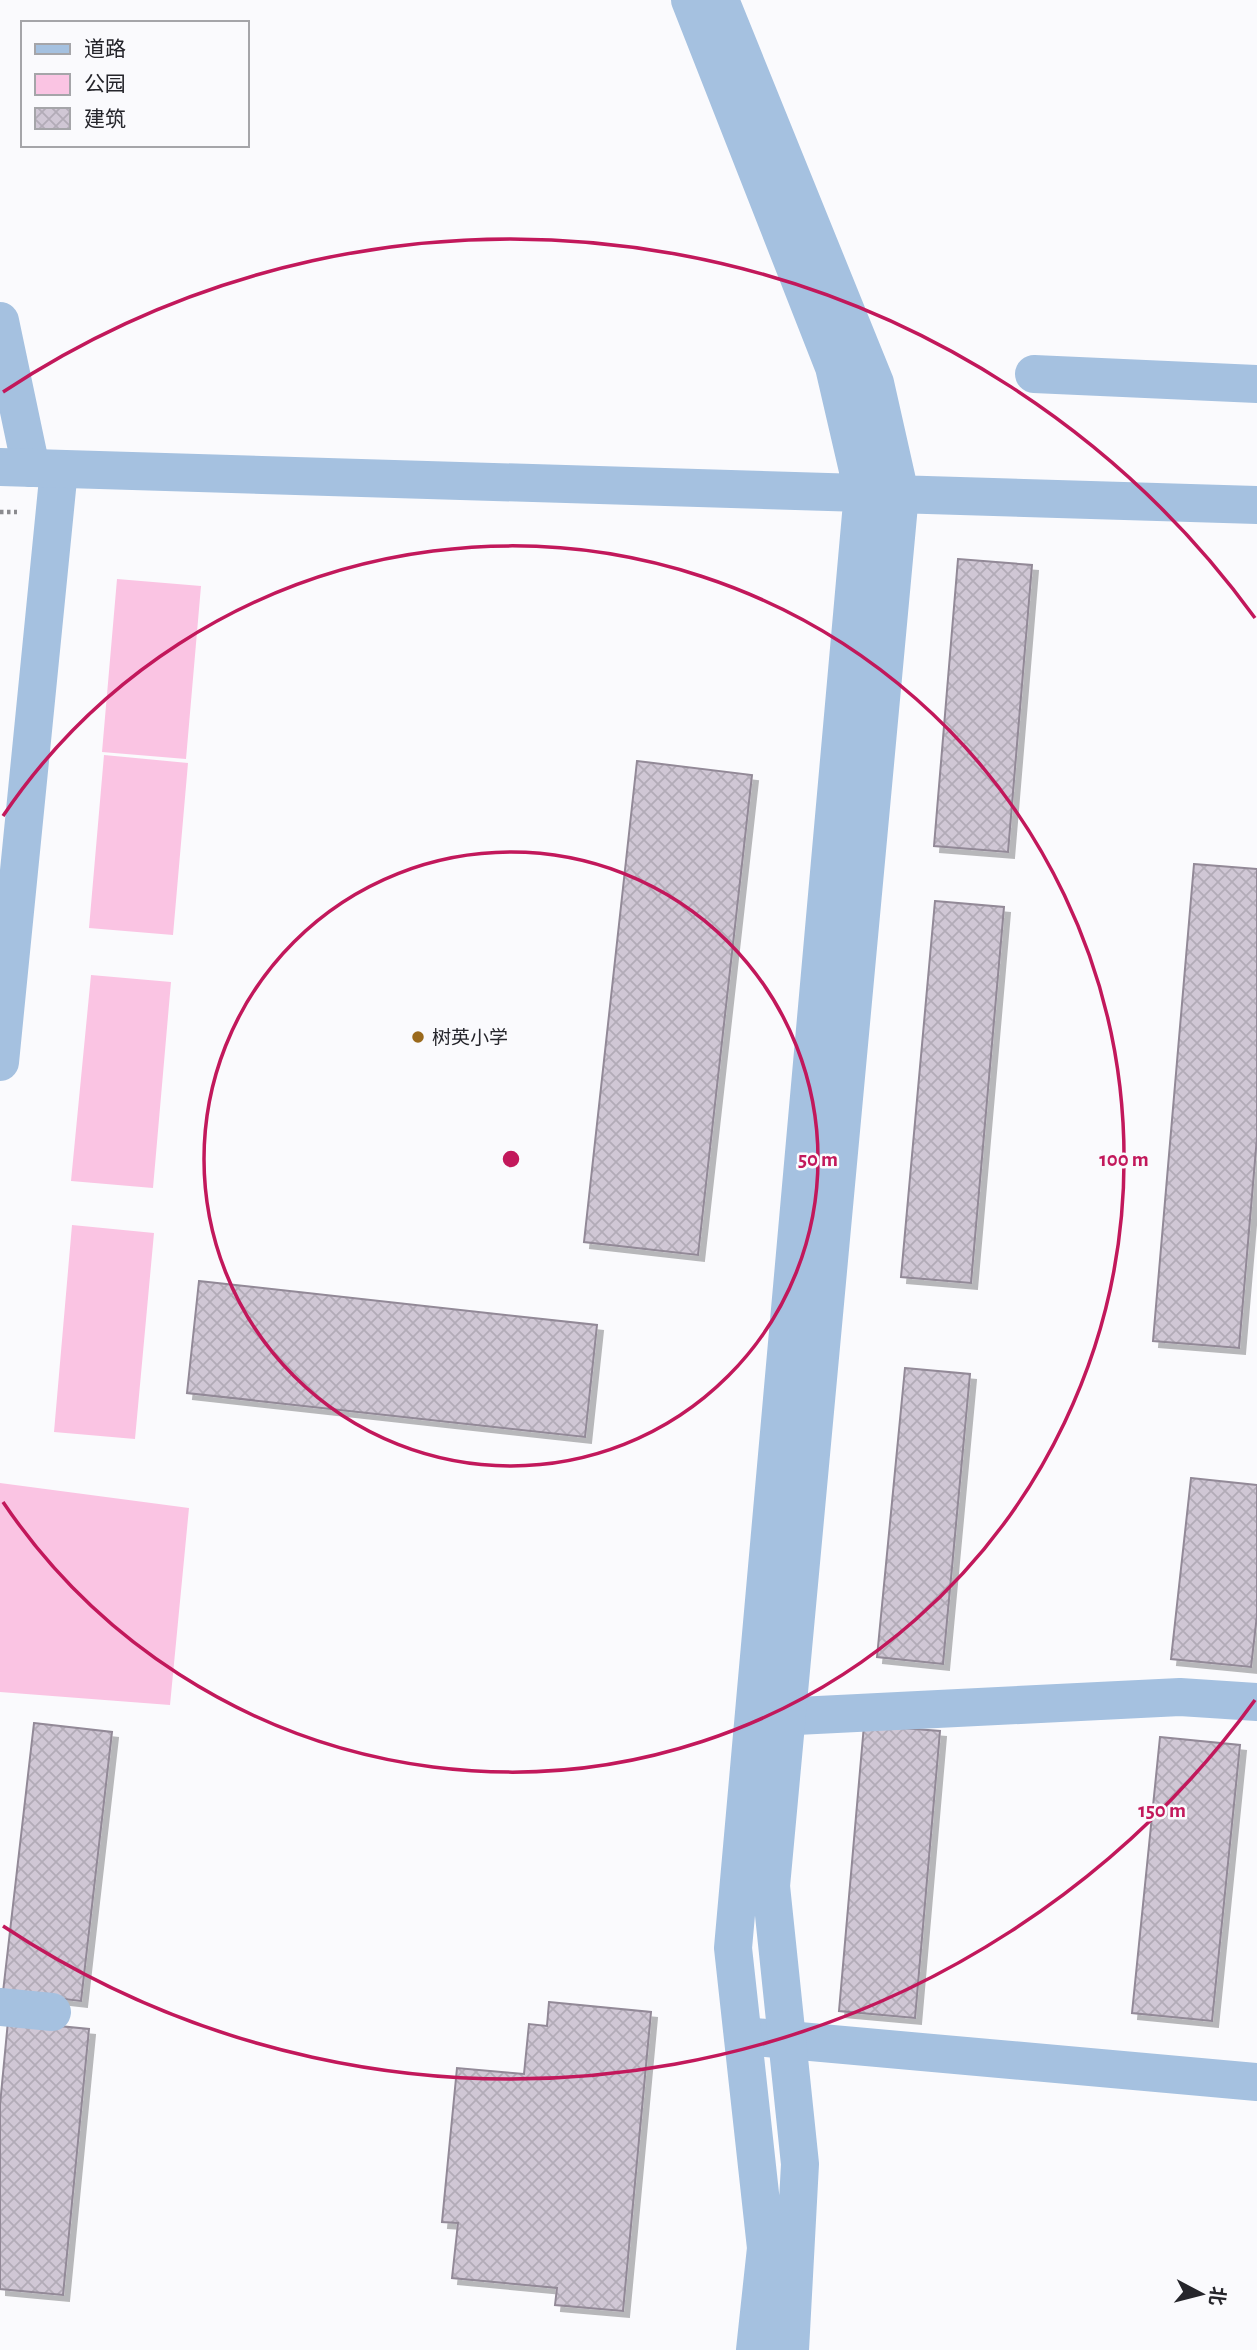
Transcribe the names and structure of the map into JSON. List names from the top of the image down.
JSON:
{
  "places": ["树英小学"],
  "legend": ["道路", "公园", "建筑"],
  "north": "right",
  "rings": ["50 m", "100 m", "150 m"]
}
